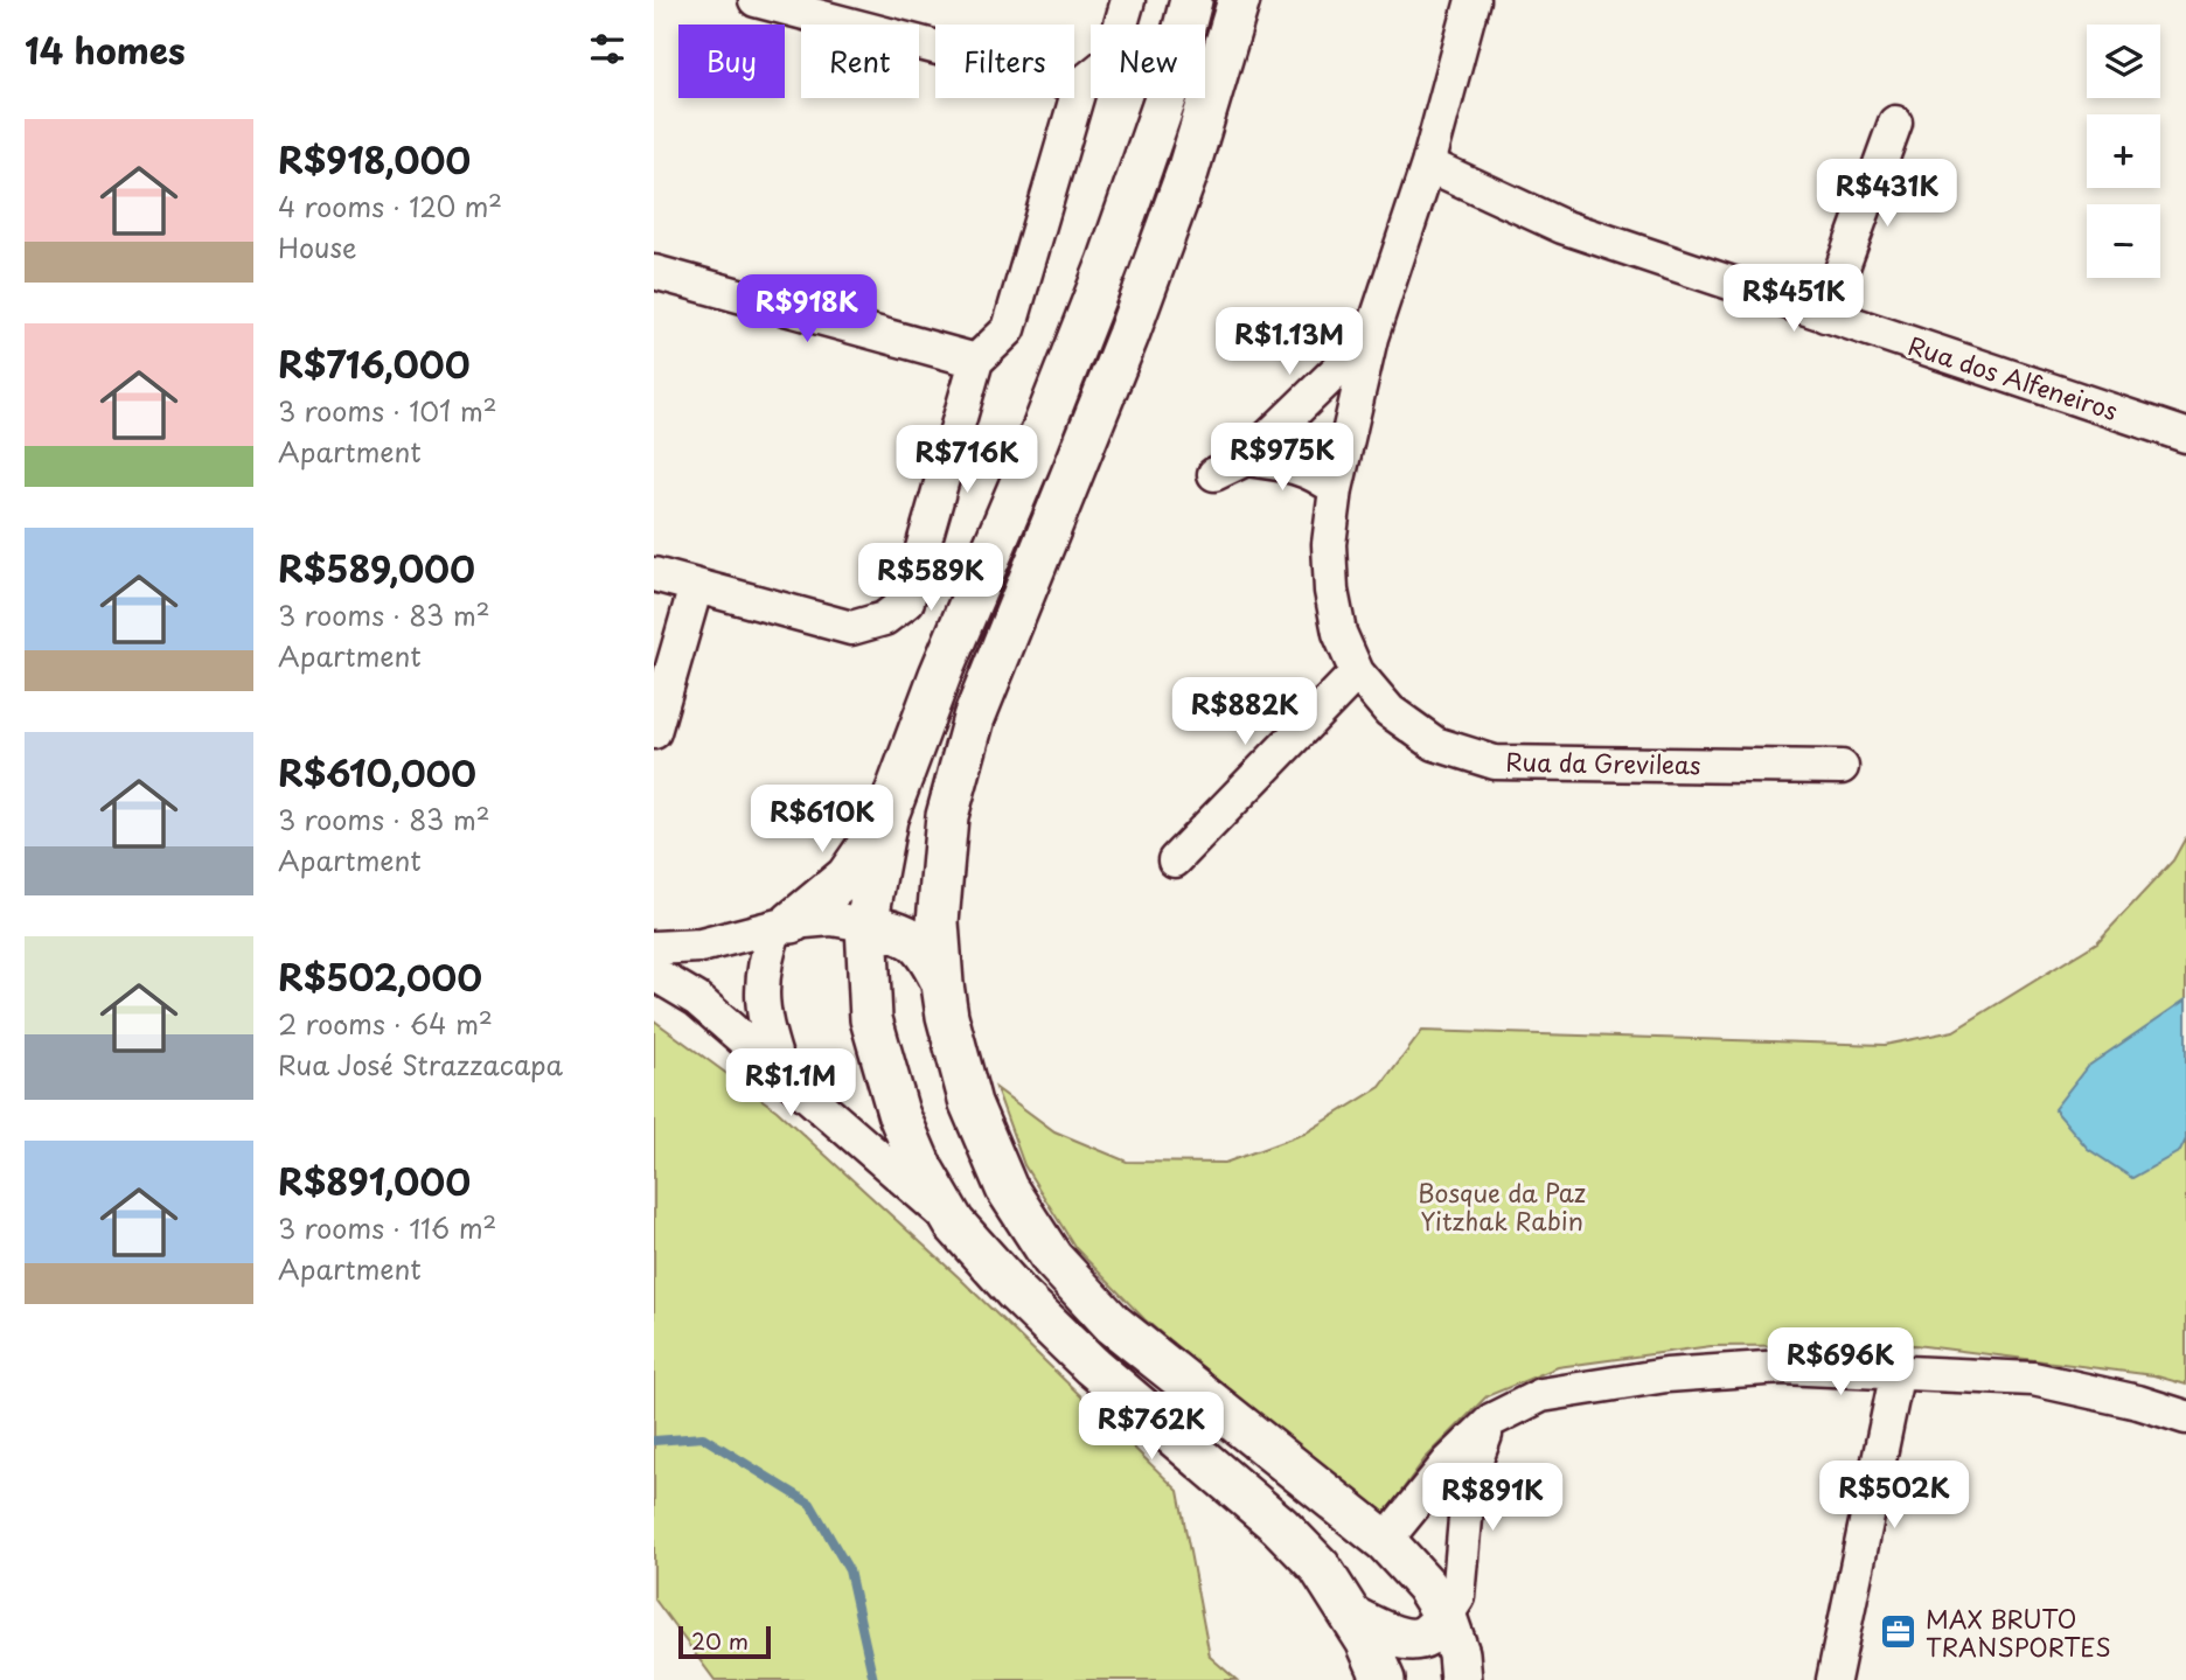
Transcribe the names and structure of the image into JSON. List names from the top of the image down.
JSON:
{
  "streets": {
    "street": ["Rua dos Alfeneiros", "Rua da Grevileas"]
  },
  "crossings": [
    ["Rua dos Alfeneiros", "Rua da Grevileas"]
  ],
  "parks": ["Bosque da Paz Yitzhak Rabin"],
  "places": {
    "office": ["MAX BRUTO TRANSPORTES"]
  },
  "scale_bar": "20 m",
  "page": {
    "heading": "14 homes",
    "map_buttons": ["+", "−"],
    "chip": [
      "Buy",
      "Rent",
      "Filters",
      "New"
    ],
    "list": [
      {
        "name": "R$918,000",
        "note": "4 rooms · 120 m² · House"
      },
      {
        "name": "R$716,000",
        "note": "3 rooms · 101 m² · Apartment"
      },
      {
        "name": "R$589,000",
        "note": "3 rooms · 83 m² · Apartment"
      },
      {
        "name": "R$610,000",
        "note": "3 rooms · 83 m² · Apartment"
      },
      {
        "name": "R$502,000",
        "note": "2 rooms · 64 m² · Rua José Strazzacapa"
      },
      {
        "name": "R$891,000",
        "note": "3 rooms · 116 m² · Apartment"
      }
    ],
    "price": [
      "R$431K",
      "R$451K",
      "R$918K",
      "R$1.13M",
      "R$975K",
      "R$716K",
      "R$589K",
      "R$882K",
      "R$610K",
      "R$1.1M",
      "R$696K",
      "R$762K",
      "R$502K",
      "R$891K"
    ],
    "scale": "20 m"
  }
}
